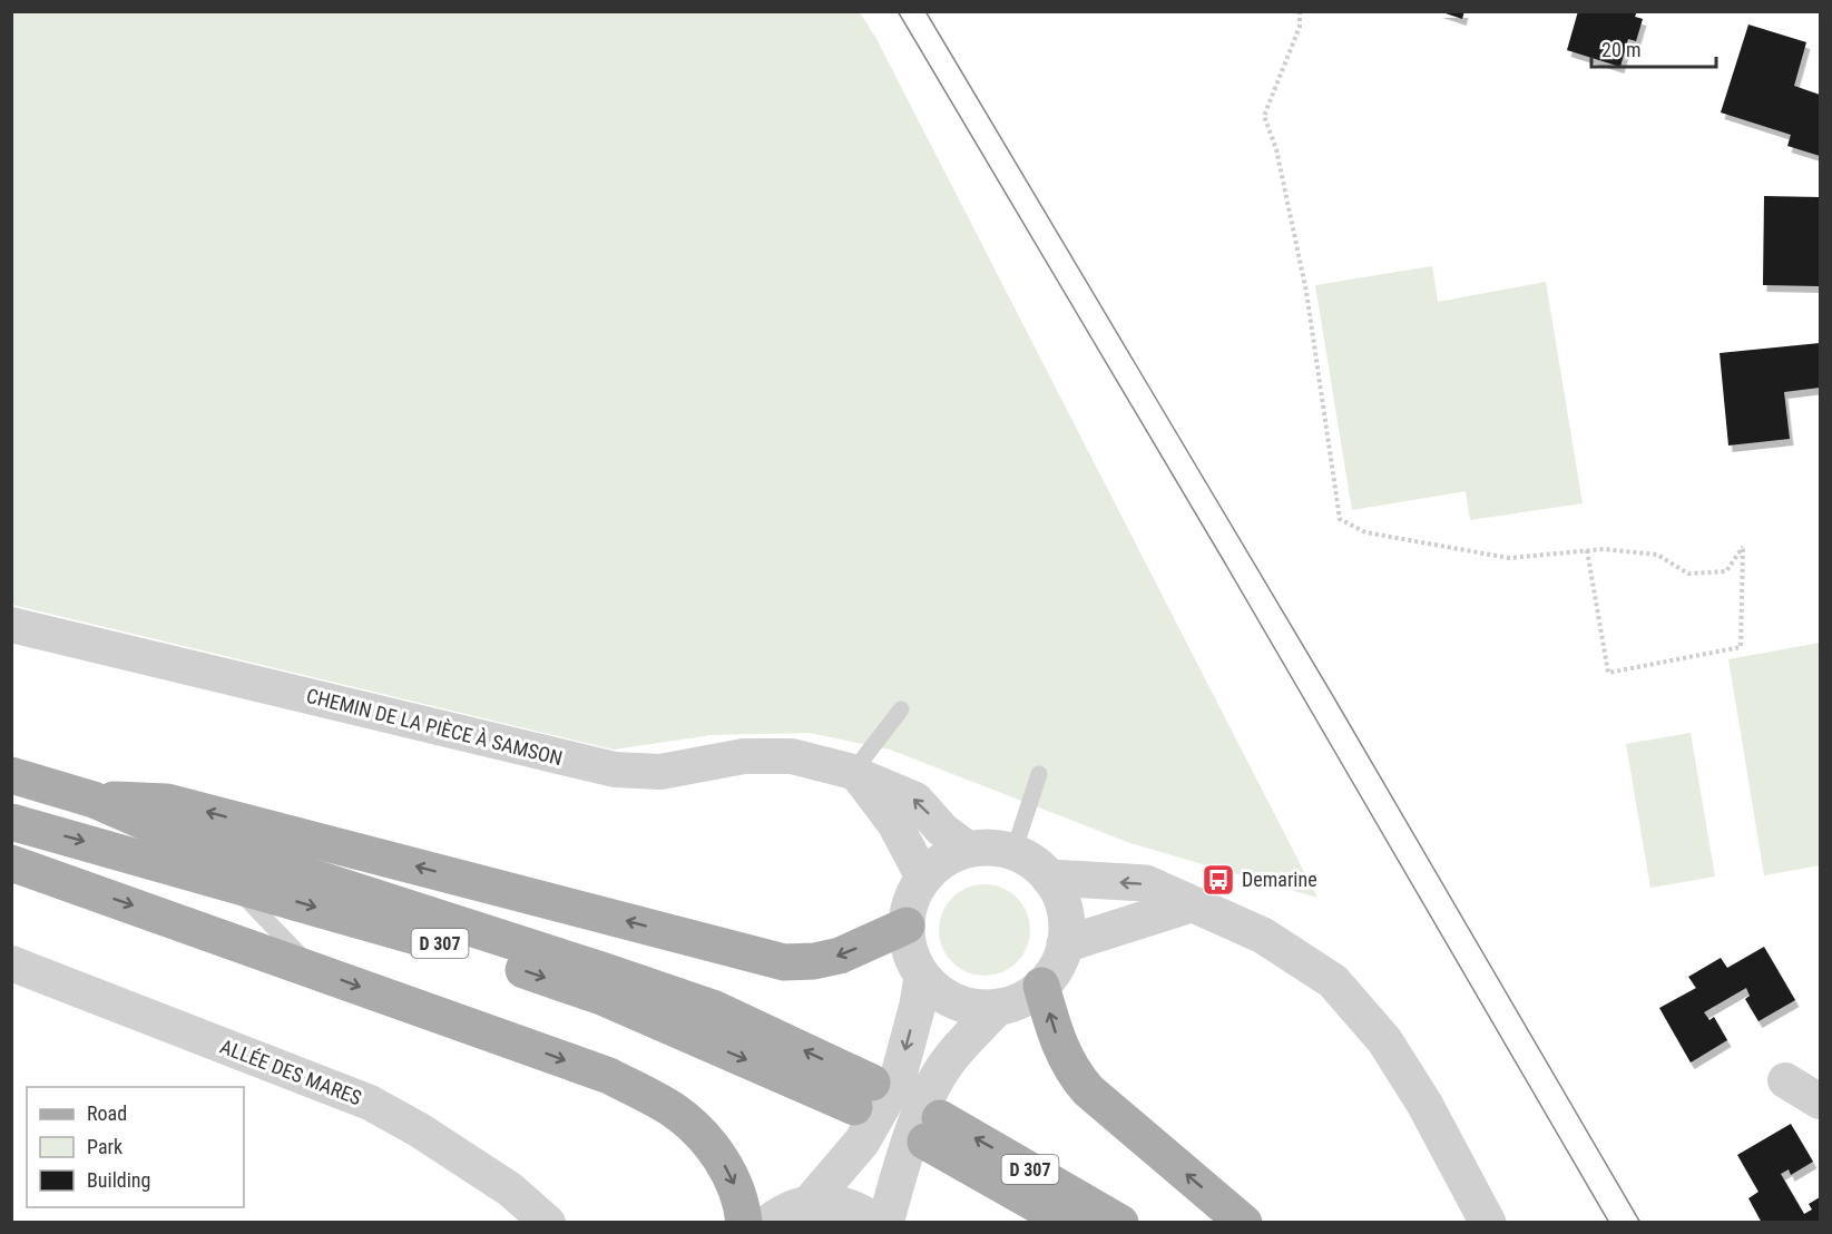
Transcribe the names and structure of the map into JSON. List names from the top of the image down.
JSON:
{
  "streets": {
    "main road": ["D 307"],
    "street": ["CHEMIN DE LA PIÈCE À SAMSON", "ALLÉE DES MARES"]
  },
  "places": {
    "bus stop": ["Demarine"]
  },
  "legend": ["Road", "Park", "Building"],
  "scale_bar": "20 m"
}
